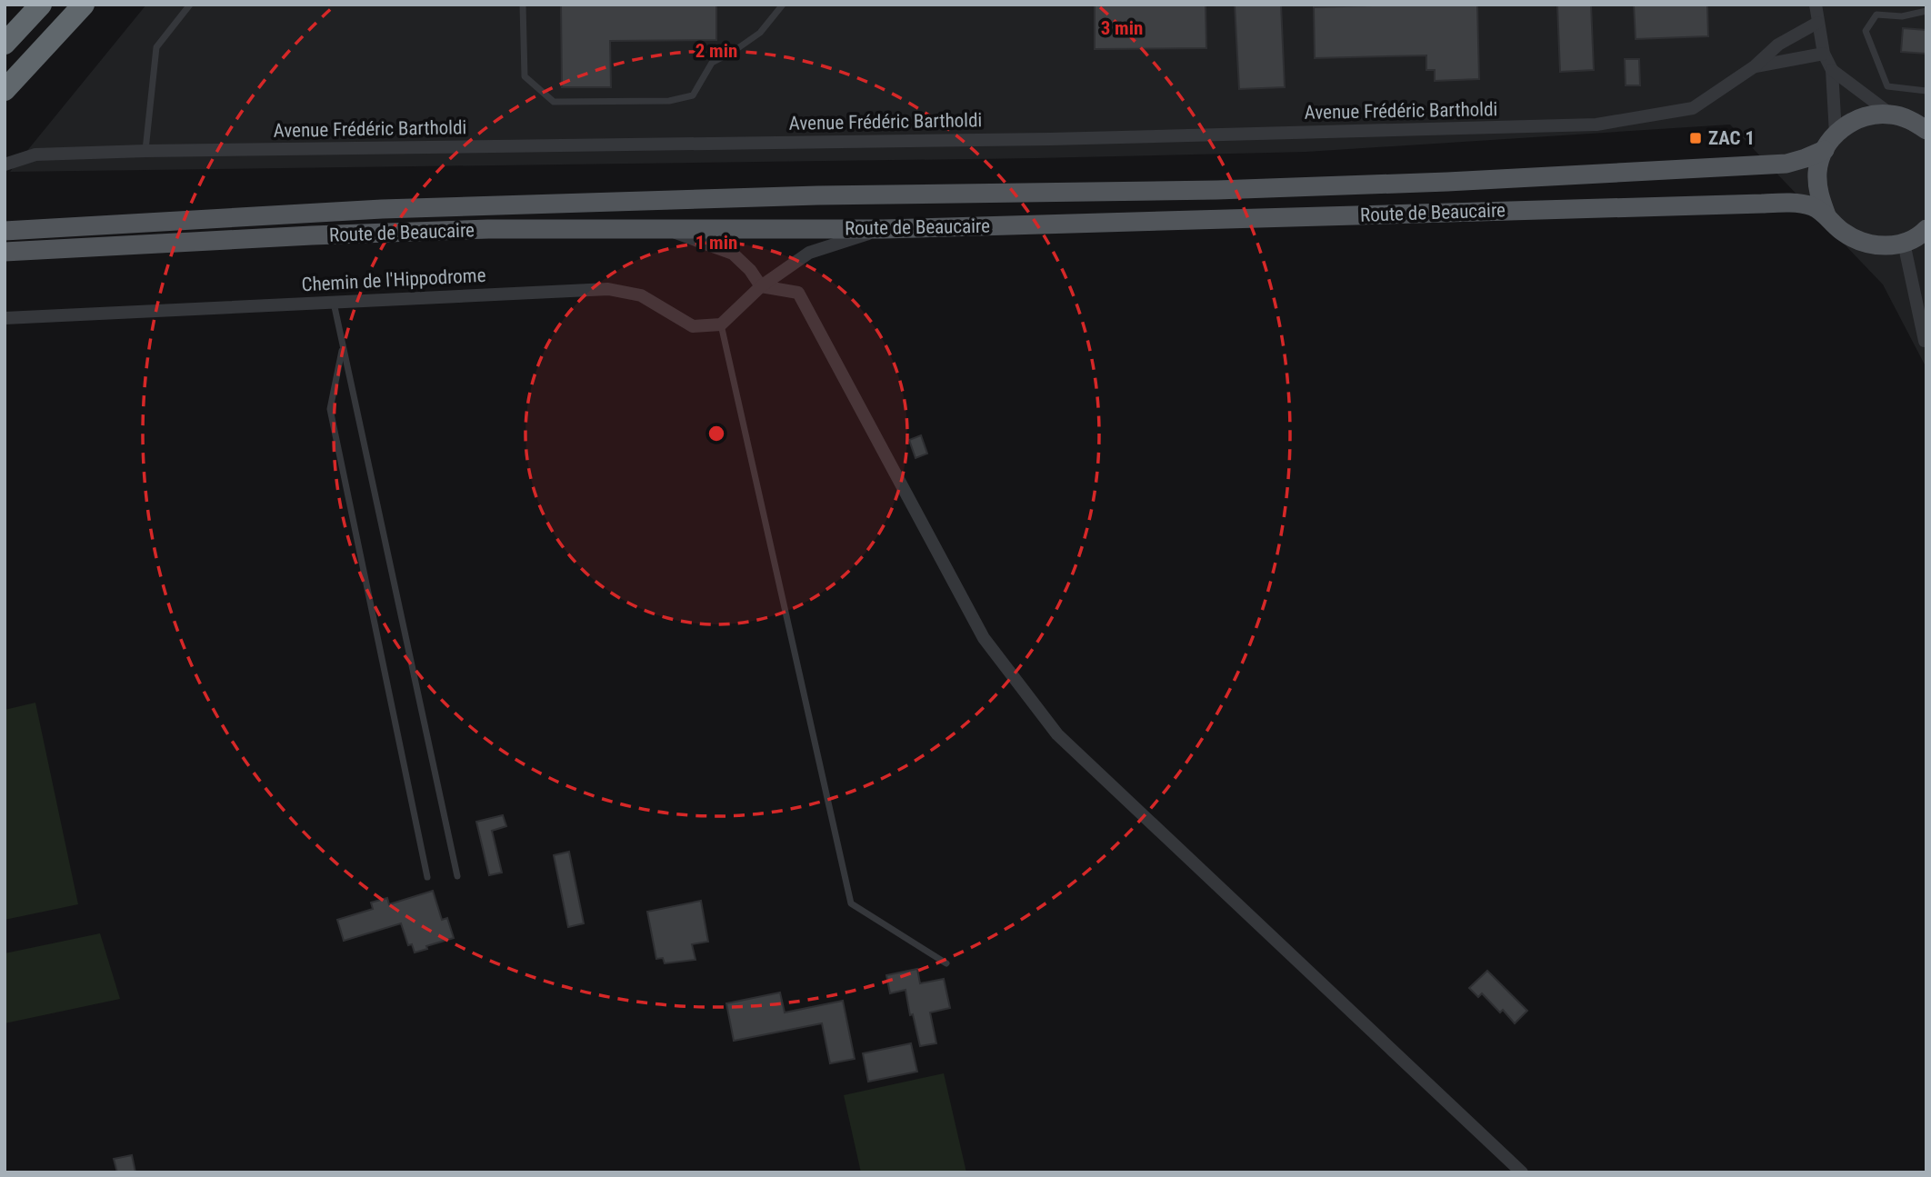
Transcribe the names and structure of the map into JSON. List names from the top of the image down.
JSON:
{
  "streets": {
    "main road": ["Route de Beaucaire"],
    "street": ["Avenue Frédéric Bartholdi", "Chemin de l'Hippodrome"]
  },
  "places": {
    "transit": ["ZAC 1"]
  },
  "rings": ["3 min", "2 min", "1 min"]
}
